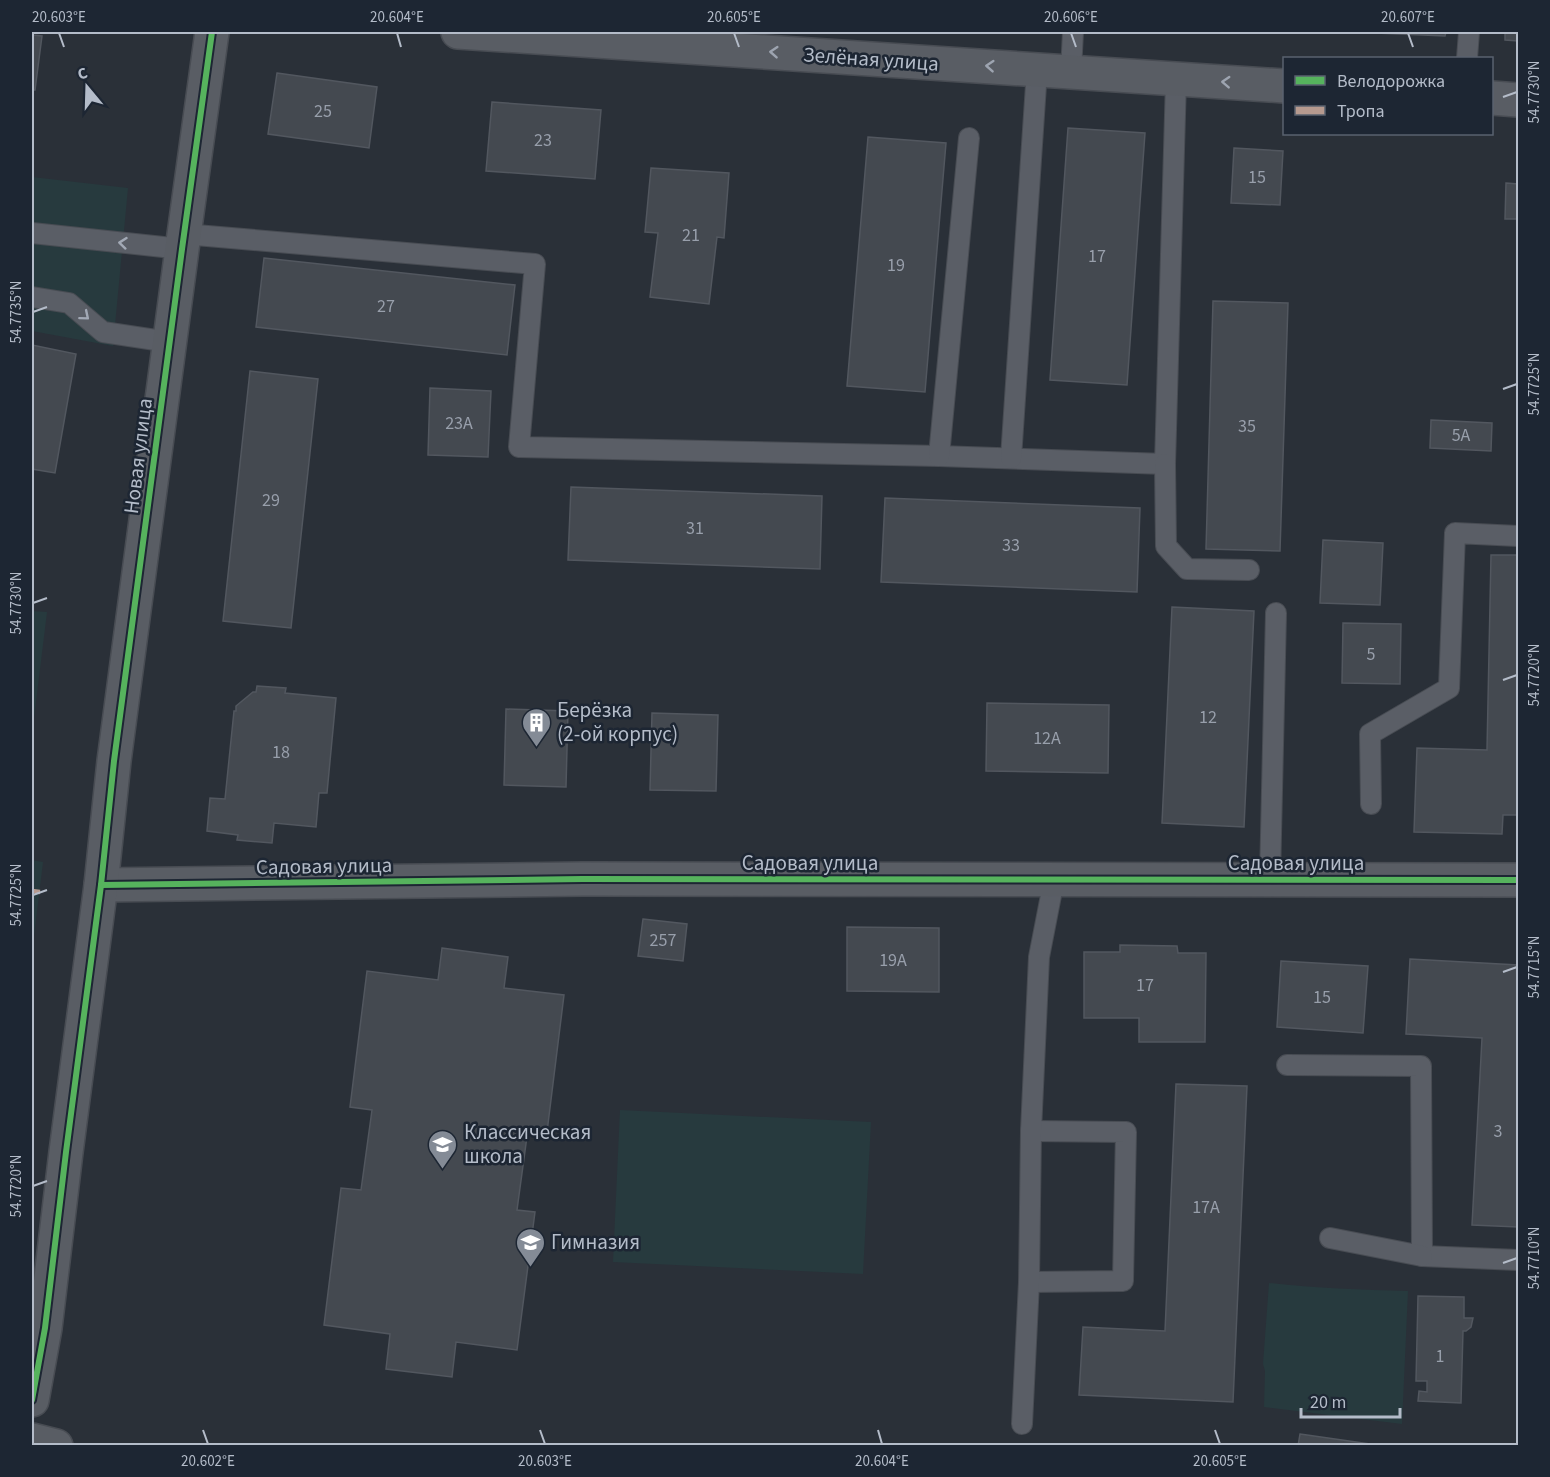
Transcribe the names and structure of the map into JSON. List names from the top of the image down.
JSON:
{
  "streets": {
    "street": ["Зелёная улица", "Новая улица", "Садовая улица"]
  },
  "crossings": [
    ["Новая улица", "Садовая улица"]
  ],
  "one_way": ["Зелёная улица"],
  "places": {
    "building": ["Берёзка (2-ой корпус)"],
    "school or university": ["Классическая школа", "Гимназия"]
  },
  "house_numbers": [
    "25",
    "23",
    "15",
    "21",
    "17",
    "19",
    "27",
    "23А",
    "35",
    "5А",
    "29",
    "31",
    "33",
    "5",
    "12",
    "12А",
    "18",
    "257",
    "19А",
    "17",
    "15",
    "3",
    "17А",
    "1"
  ],
  "legend": ["Велодорожка", "Тропа"],
  "scale_bar": "20 m",
  "north": "top",
  "coordinates": [
    "20.603°E",
    "20.604°E",
    "20.605°E",
    "20.606°E",
    "20.607°E",
    "54.7730°N",
    "54.7735°N",
    "54.7725°N",
    "54.7720°N",
    "54.7715°N",
    "54.7710°N",
    "20.602°E"
  ]
}
